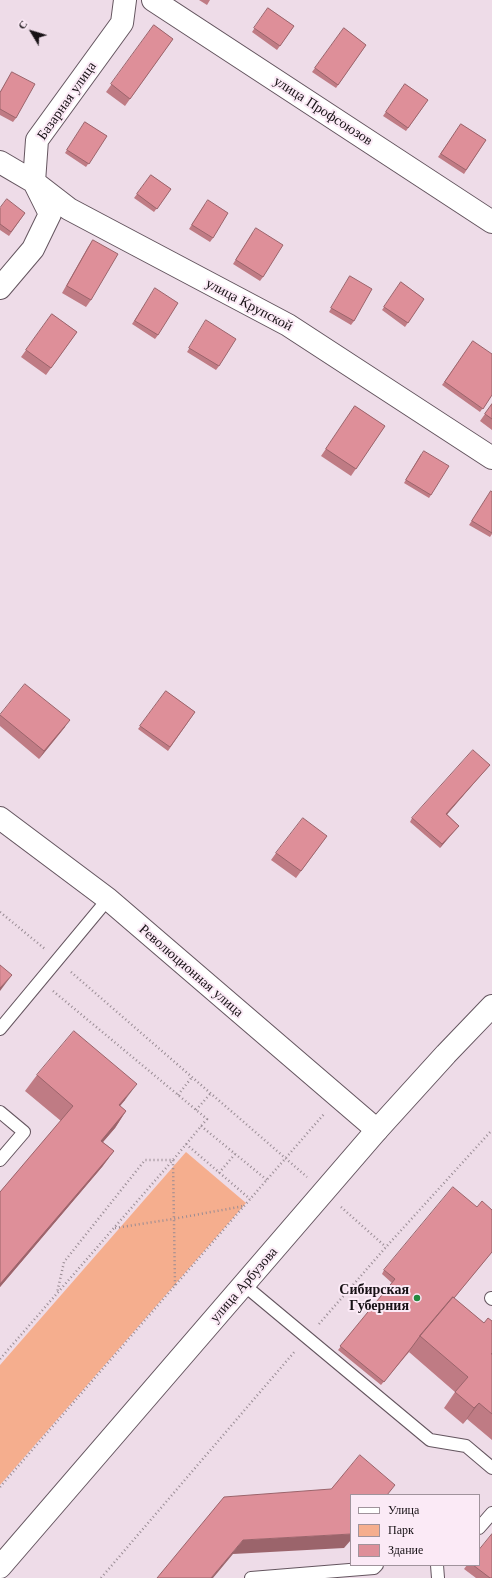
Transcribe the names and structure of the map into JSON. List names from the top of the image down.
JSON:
{
  "streets": {
    "street": [
      "Базарная улица",
      "улица Профсоюзов",
      "улица Крупской",
      "Революционная улица",
      "улица Арбузова"
    ]
  },
  "crossings": [
    ["Базарная улица", "улица Крупской"],
    ["Революционная улица", "улица Арбузова"]
  ],
  "places": ["Сибирская Губерния"],
  "legend": ["Улица", "Парк", "Здание"],
  "north": "top left"
}
